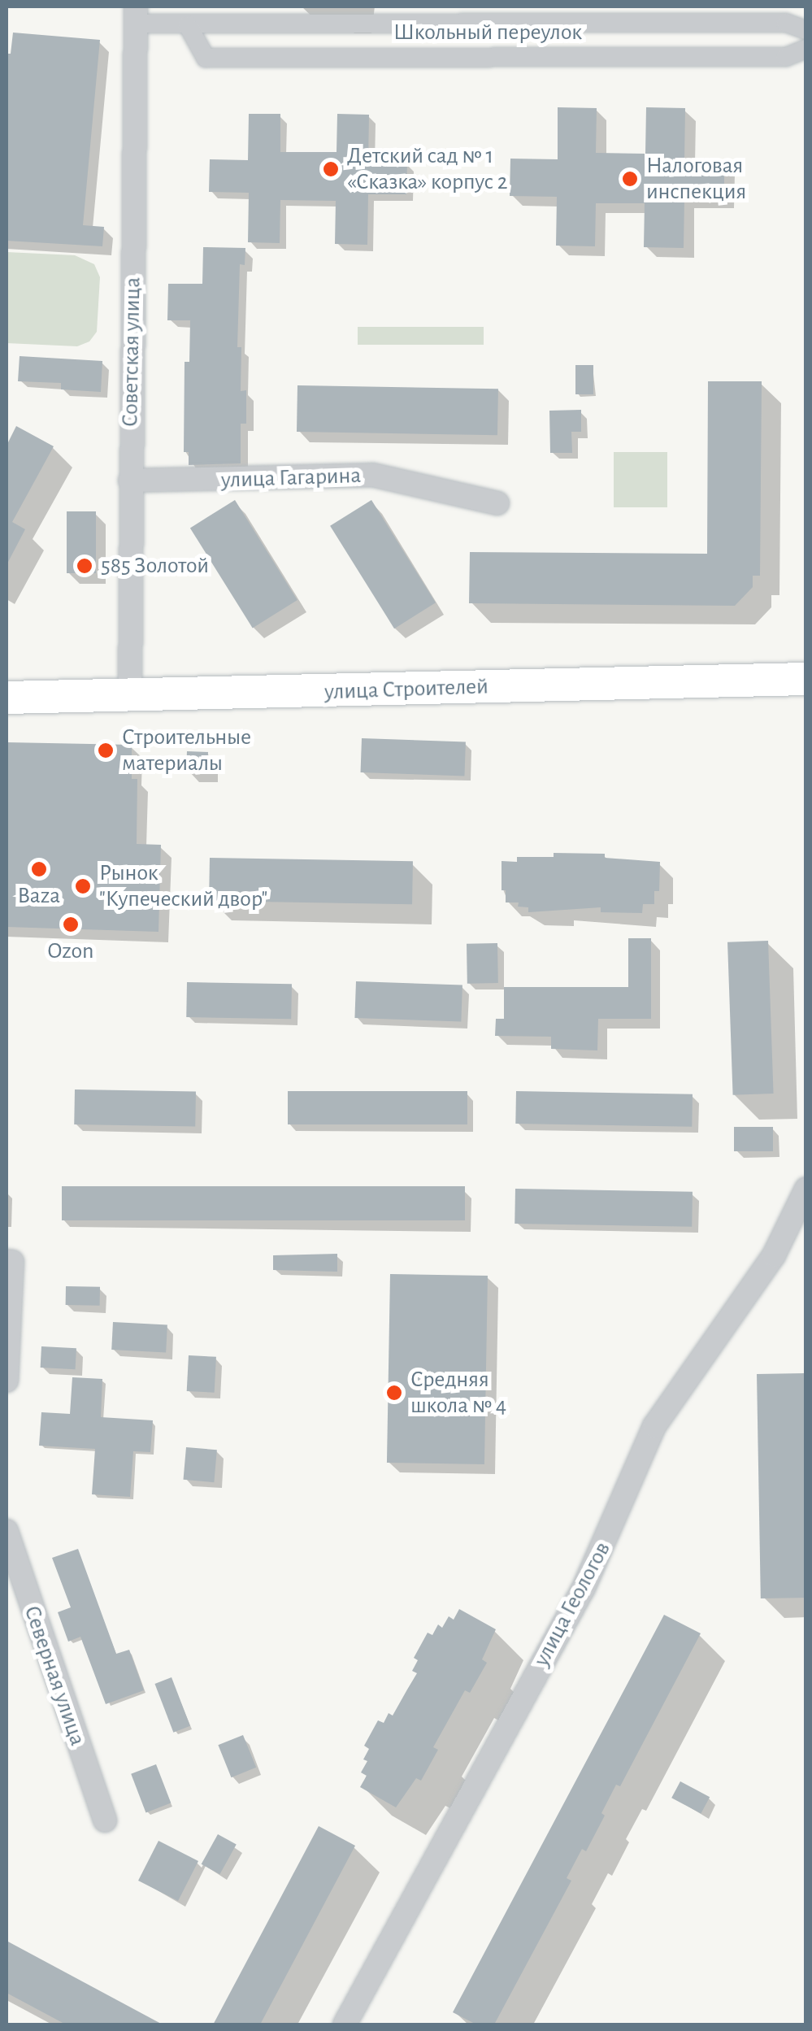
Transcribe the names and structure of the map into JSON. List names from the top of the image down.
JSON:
{
  "streets": {
    "main road": ["улица Строителей"],
    "street": [
      "Школьный переулок",
      "Советская улица",
      "улица Гагарина",
      "улица Геологов",
      "Северная улица"
    ]
  },
  "crossings": [
    ["Школьный переулок", "Советская улица"],
    ["Советская улица", "улица Гагарина"],
    ["Советская улица", "улица Строителей"]
  ],
  "places": [
    "Детский сад № 1 «Сказка» корпус 2",
    "Налоговая инспекция",
    "585 Золотой",
    "Строительные материалы",
    "Baza",
    "Рынок \"Купеческий двор\"",
    "Ozon",
    "Средняя школа № 4"
  ]
}
